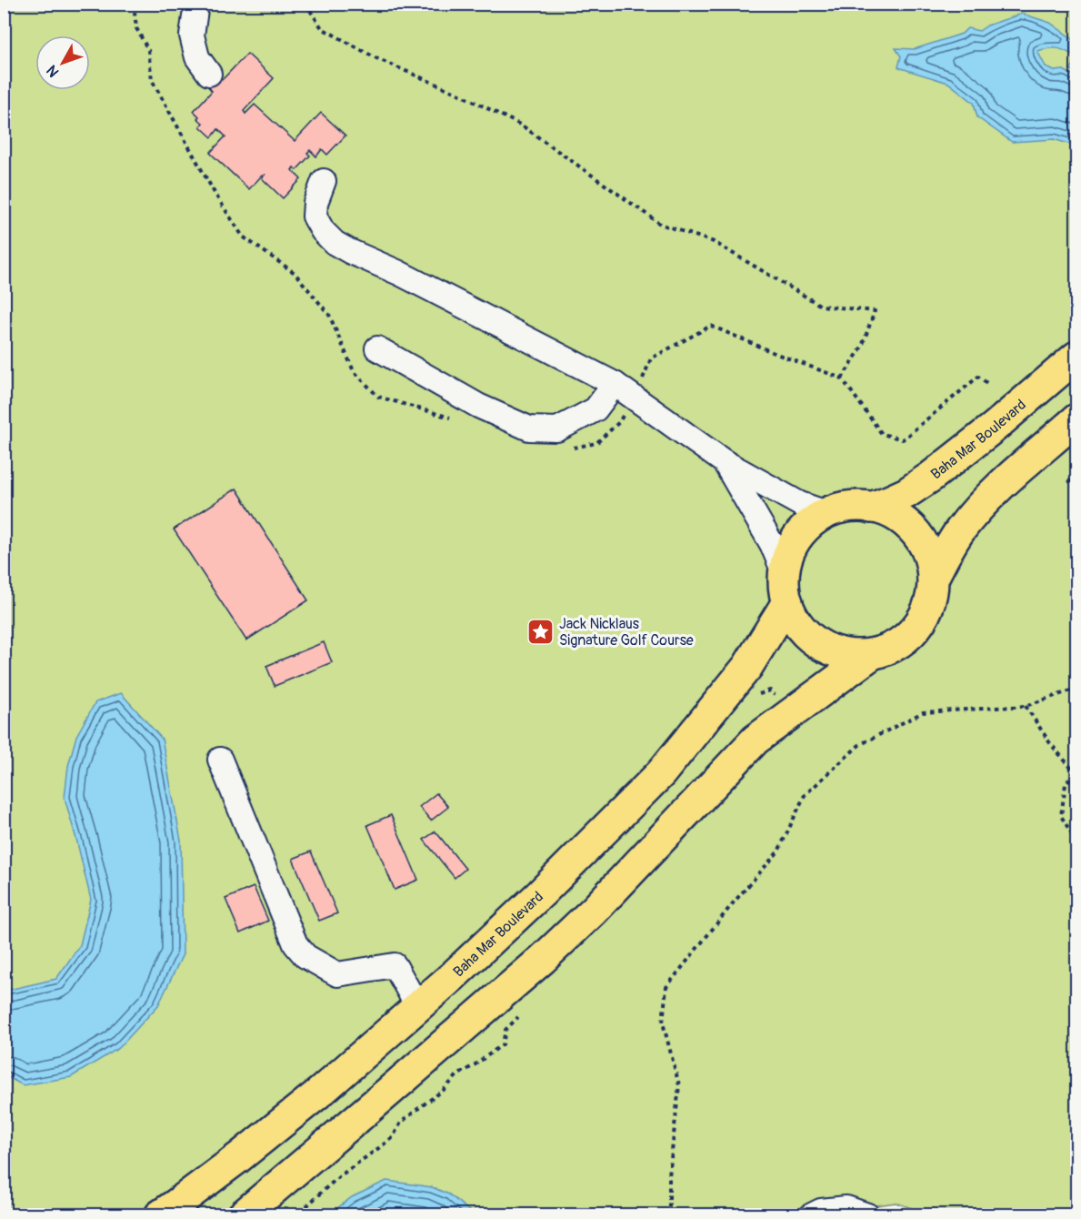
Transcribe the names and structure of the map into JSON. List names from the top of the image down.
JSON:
{
  "streets": {
    "main road": ["Baha Mar Boulevard"]
  },
  "places": {
    "place": ["Jack Nicklaus Signature Golf Course"]
  },
  "north": "bottom left"
}
